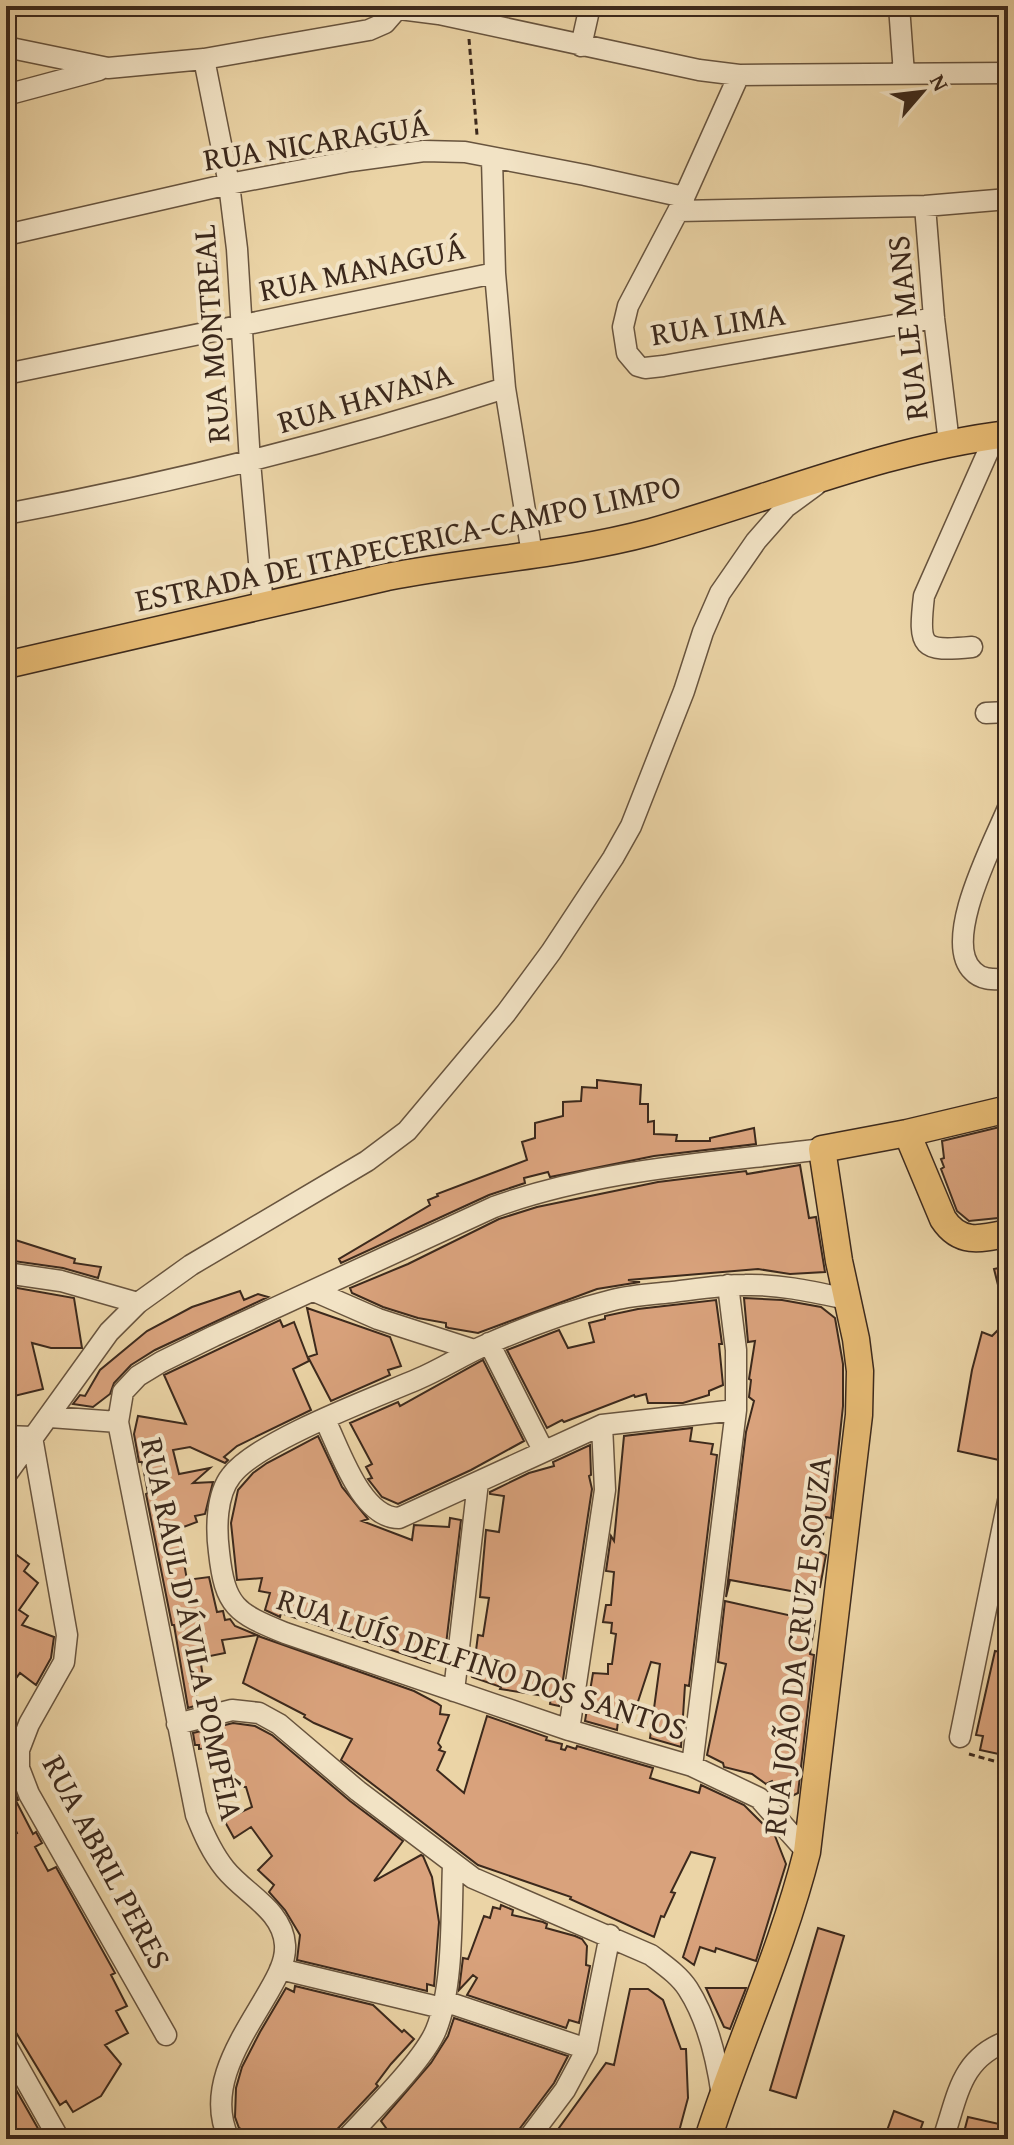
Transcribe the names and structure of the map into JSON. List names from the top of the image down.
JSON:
{
  "streets": {
    "main road": ["ESTRADA DE ITAPECERICA-CAMPO LIMPO", "RUA JOÃO DA CRUZ E SOUZA"],
    "street": [
      "RUA NICARAGUÁ",
      "RUA MANAGUÁ",
      "RUA LIMA",
      "RUA LE MANS",
      "RUA MONTREAL",
      "RUA HAVANA",
      "RUA RAUL D'ÁVILA POMPÉIA",
      "RUA LUÍS DELFINO DOS SANTOS",
      "RUA ABRIL PERES"
    ]
  },
  "crossings": [
    ["RUA NICARAGUÁ", "RUA LIMA"],
    ["RUA NICARAGUÁ", "RUA LE MANS"],
    ["RUA NICARAGUÁ", "RUA MONTREAL"],
    ["RUA MANAGUÁ", "RUA MONTREAL"],
    ["RUA LIMA", "RUA LE MANS"],
    ["RUA LE MANS", "ESTRADA DE ITAPECERICA-CAMPO LIMPO"],
    ["RUA MONTREAL", "RUA HAVANA"],
    ["RUA MONTREAL", "ESTRADA DE ITAPECERICA-CAMPO LIMPO"],
    ["RUA JOÃO DA CRUZ E SOUZA", "RUA LUÍS DELFINO DOS SANTOS"]
  ],
  "north": "top right"
}
